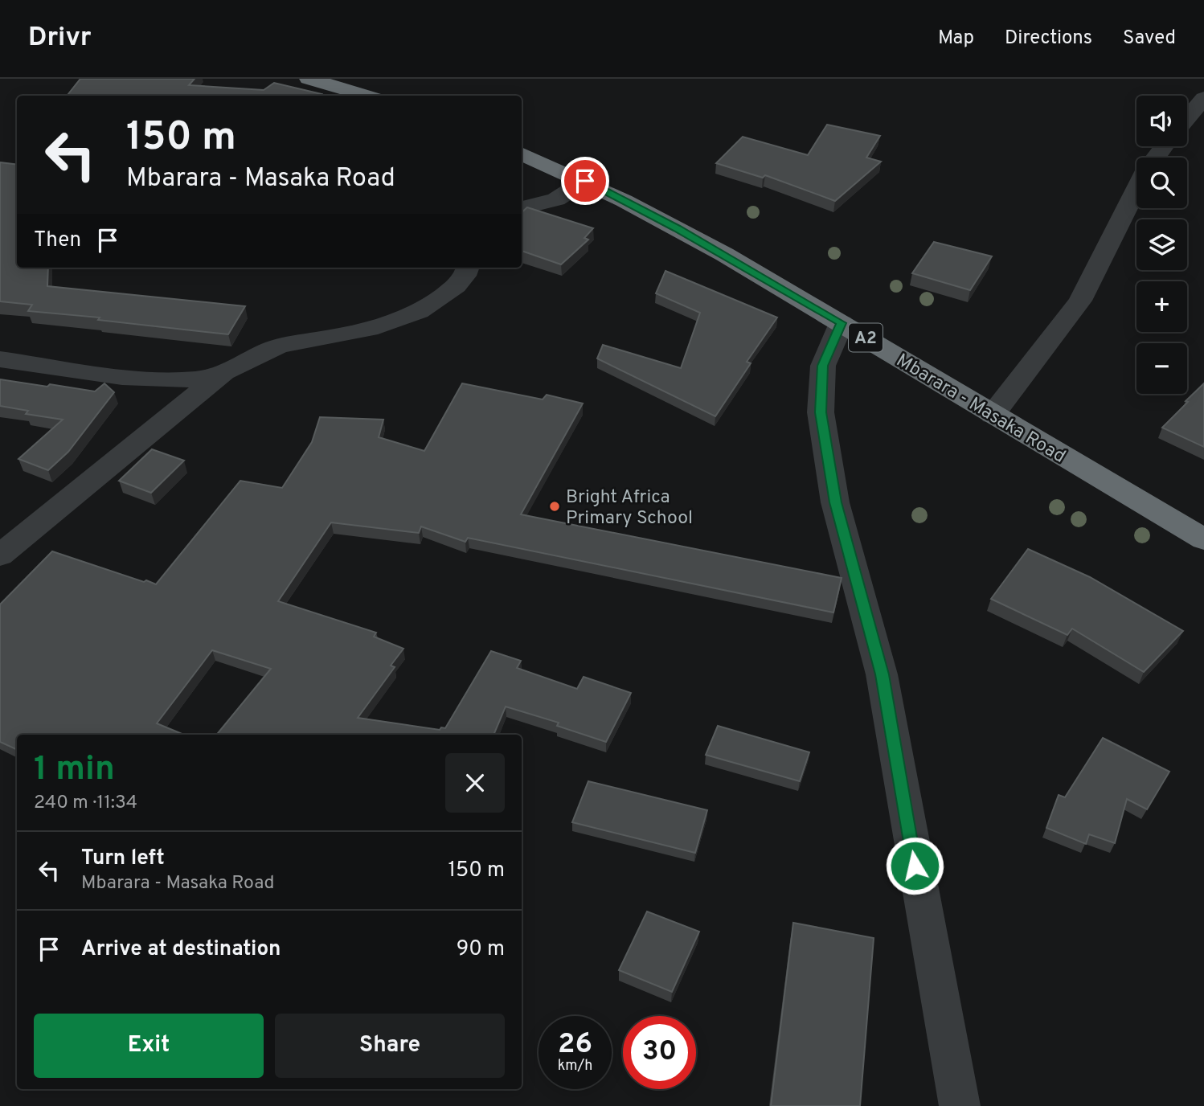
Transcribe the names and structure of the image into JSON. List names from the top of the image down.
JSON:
{
  "streets": {
    "highway": ["A2", "Mbarara - Masaka Road"]
  },
  "places": ["Bright Africa Primary School"],
  "page": {
    "header": "Drivr",
    "nav": ["Map", "Directions", "Saved"],
    "map_buttons": ["+", "−"],
    "turn": ["150 m", "Mbarara - Masaka Road"],
    "then": "Then",
    "heading": ["1 min", "240 m · 11:34"],
    "list": [
      {
        "name": "Turn left",
        "note": "Mbarara - Masaka Road",
        "value": "150 m"
      },
      {
        "name": "Arrive at destination",
        "value": "90 m"
      }
    ],
    "buttons": ["Exit", "Share"],
    "speed": "26 km/h",
    "limit": "30"
  }
}
